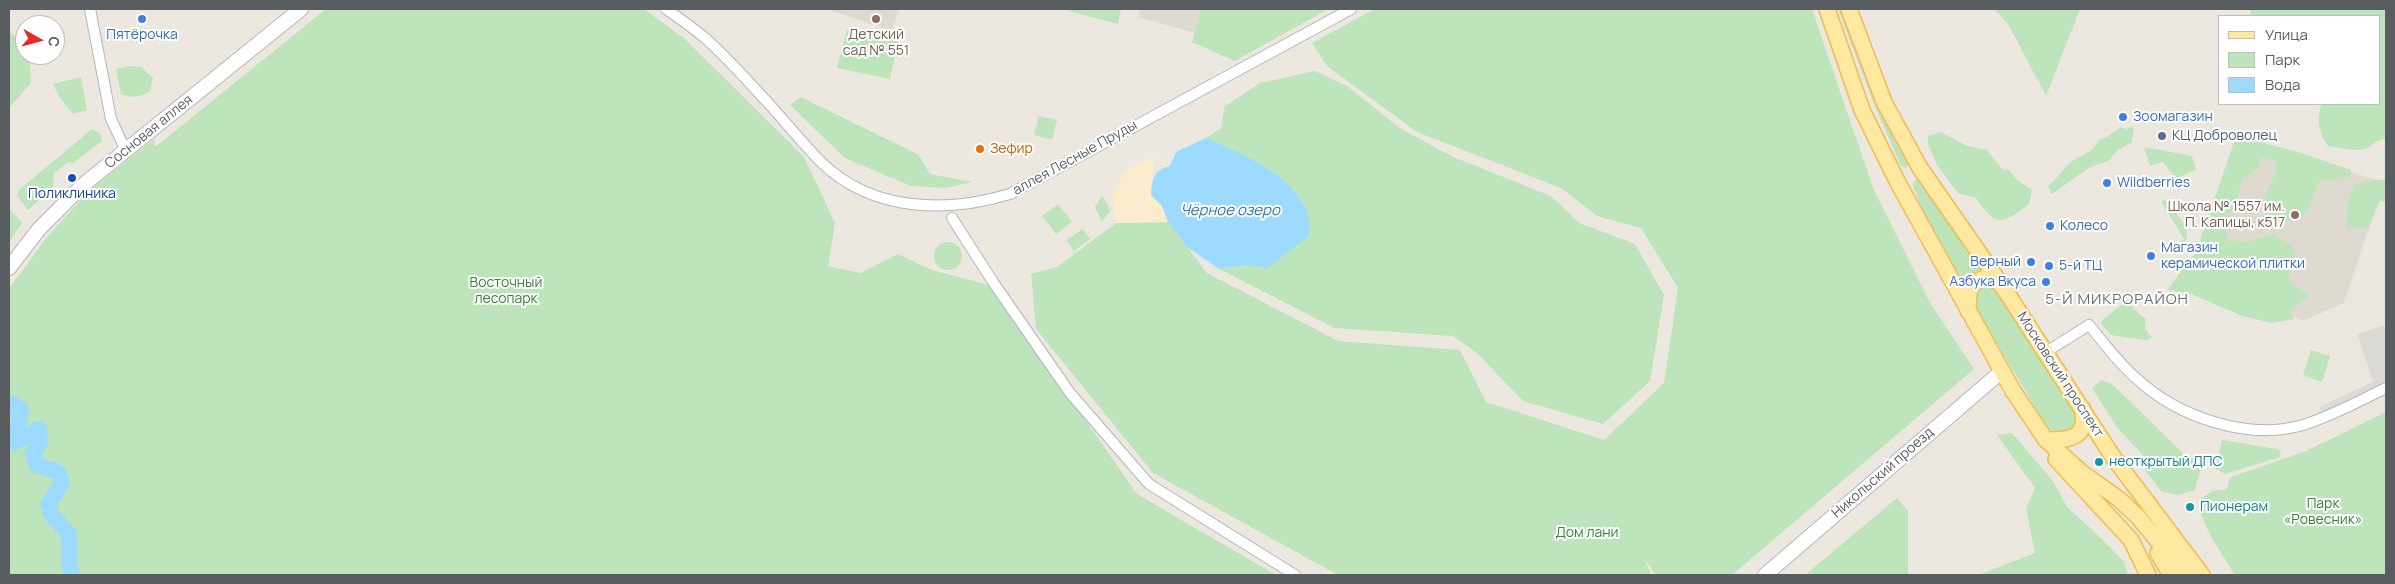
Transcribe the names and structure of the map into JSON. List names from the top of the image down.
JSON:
{
  "streets": {
    "main road": ["Сосновая аллея", "Московский проспект", "Никольский проезд"],
    "street": ["аллея Лесные Пруды"]
  },
  "districts": ["5-Й МИКРОРАЙОН"],
  "water": ["Чёрное озеро"],
  "parks": ["Восточный лесопарк", "Парк «Ровесник»", "Дом лани"],
  "places": [
    "Пятёрочка",
    "Детский сад № 551",
    "Зоомагазин",
    "КЦ Доброволец",
    "Зефир",
    "Поликлиника",
    "Wildberries",
    "Школа № 1557 им. П. Капицы, к517",
    "Колесо",
    "Магазин керамической плитки",
    "Верный",
    "5-й ТЦ",
    "Азбука Вкуса",
    "неоткрытый ДПС",
    "Пионерам"
  ],
  "legend": ["Улица", "Парк", "Вода"],
  "north": "right"
}
